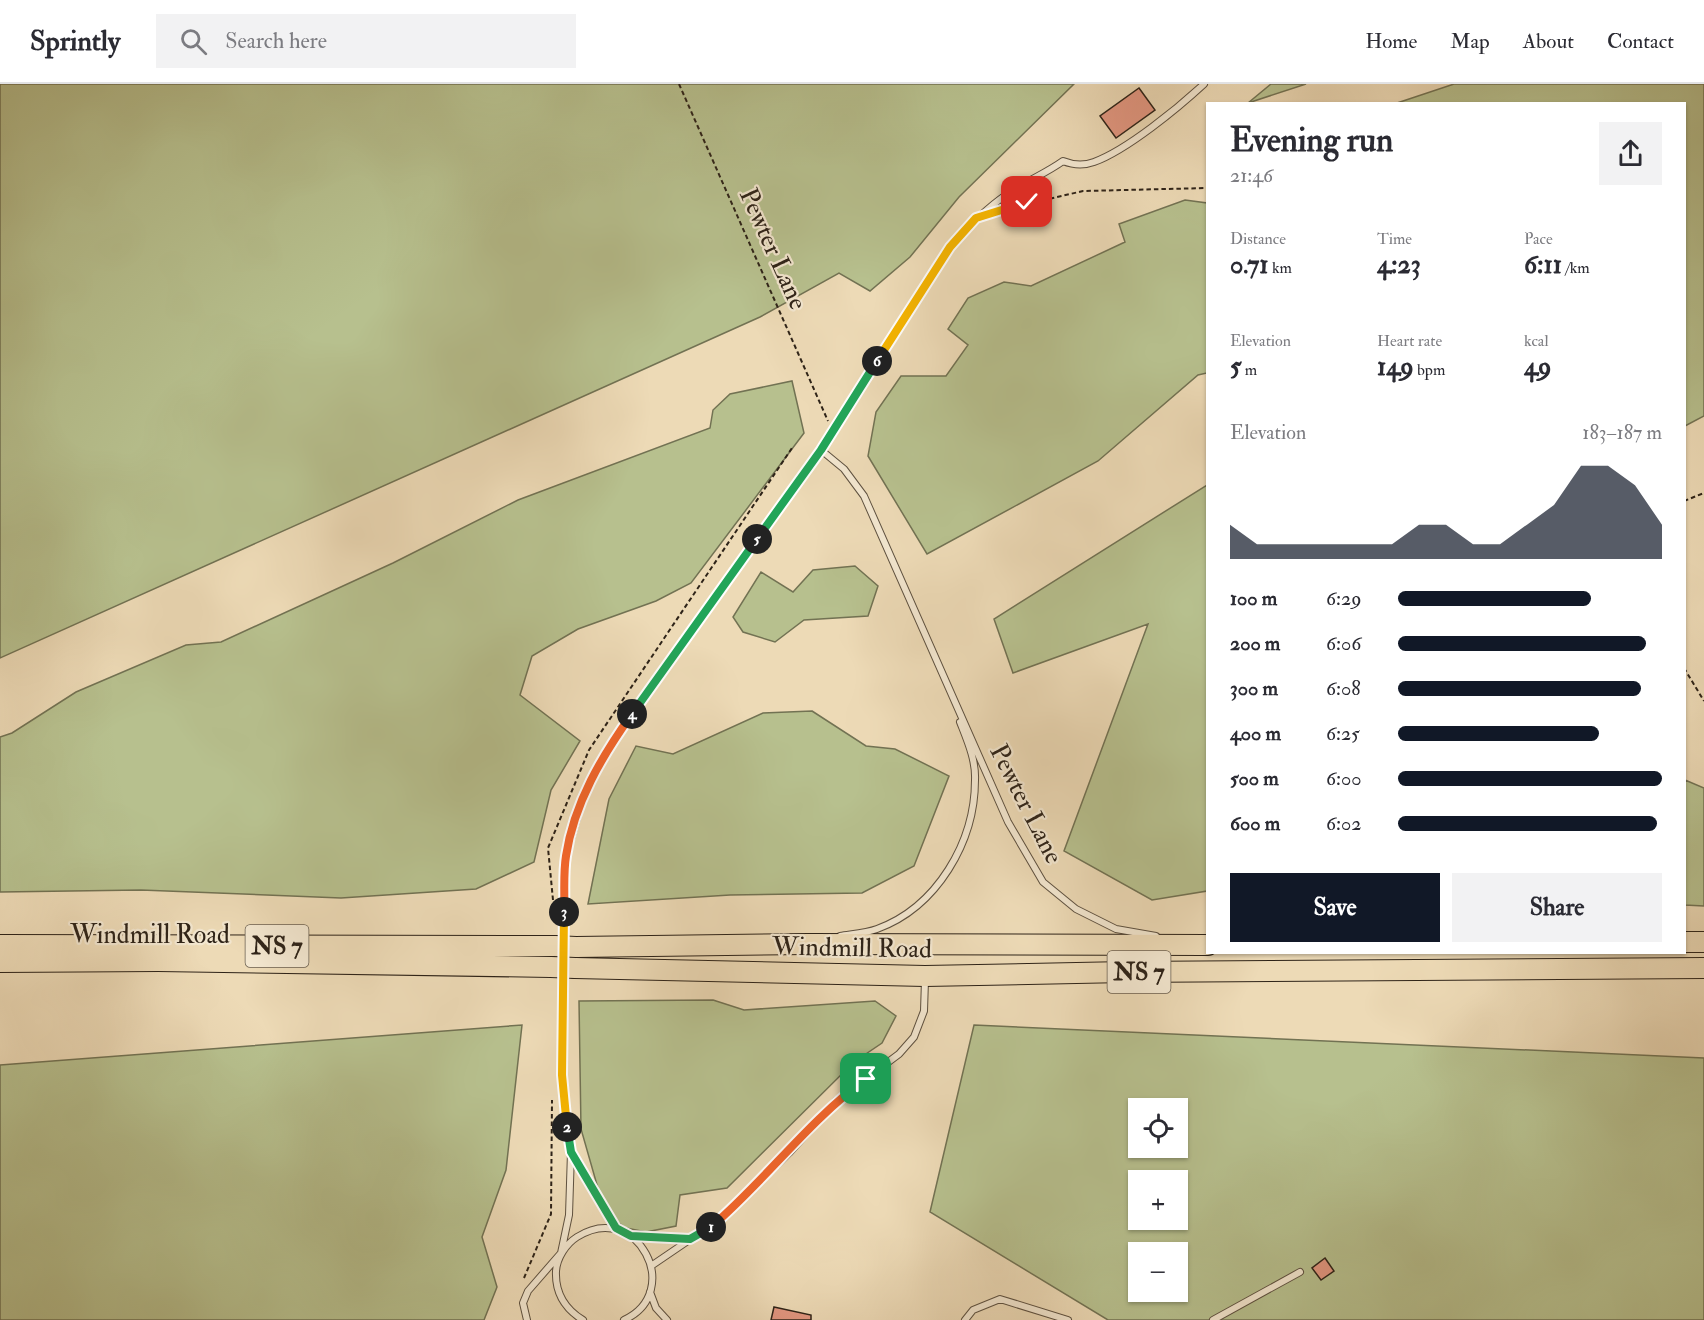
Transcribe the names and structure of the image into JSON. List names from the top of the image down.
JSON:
{
  "streets": {
    "highway": ["Windmill Road", "NS 7"],
    "lane": ["Pewter Lane"]
  },
  "crossings": [
    ["Pewter Lane", "Windmill Road"]
  ],
  "page": {
    "header": "Sprintly",
    "search": "Search here",
    "nav": [
      "Home",
      "Map",
      "About",
      "Contact"
    ],
    "heading": ["Evening run", "21:46"],
    "stats": [
      ["Distance", "0.71 km"],
      ["Time", "4:23"],
      ["Pace", "6:11 /km"],
      ["Elevation", "5 m"],
      ["Heart rate", "149 bpm"],
      ["kcal", "49"]
    ],
    "pins": [
      "6",
      "5",
      "4",
      "3",
      "2",
      "1"
    ],
    "chart": ["Elevation", "183–187 m"],
    "list": [
      {
        "name": "100 m",
        "note": "6:29"
      },
      {
        "name": "200 m",
        "note": "6:06"
      },
      {
        "name": "300 m",
        "note": "6:08"
      },
      {
        "name": "400 m",
        "note": "6:25"
      },
      {
        "name": "500 m",
        "note": "6:00"
      },
      {
        "name": "600 m",
        "note": "6:02"
      }
    ],
    "buttons": ["Save", "Share"],
    "map_buttons": ["+", "−"]
  }
}
